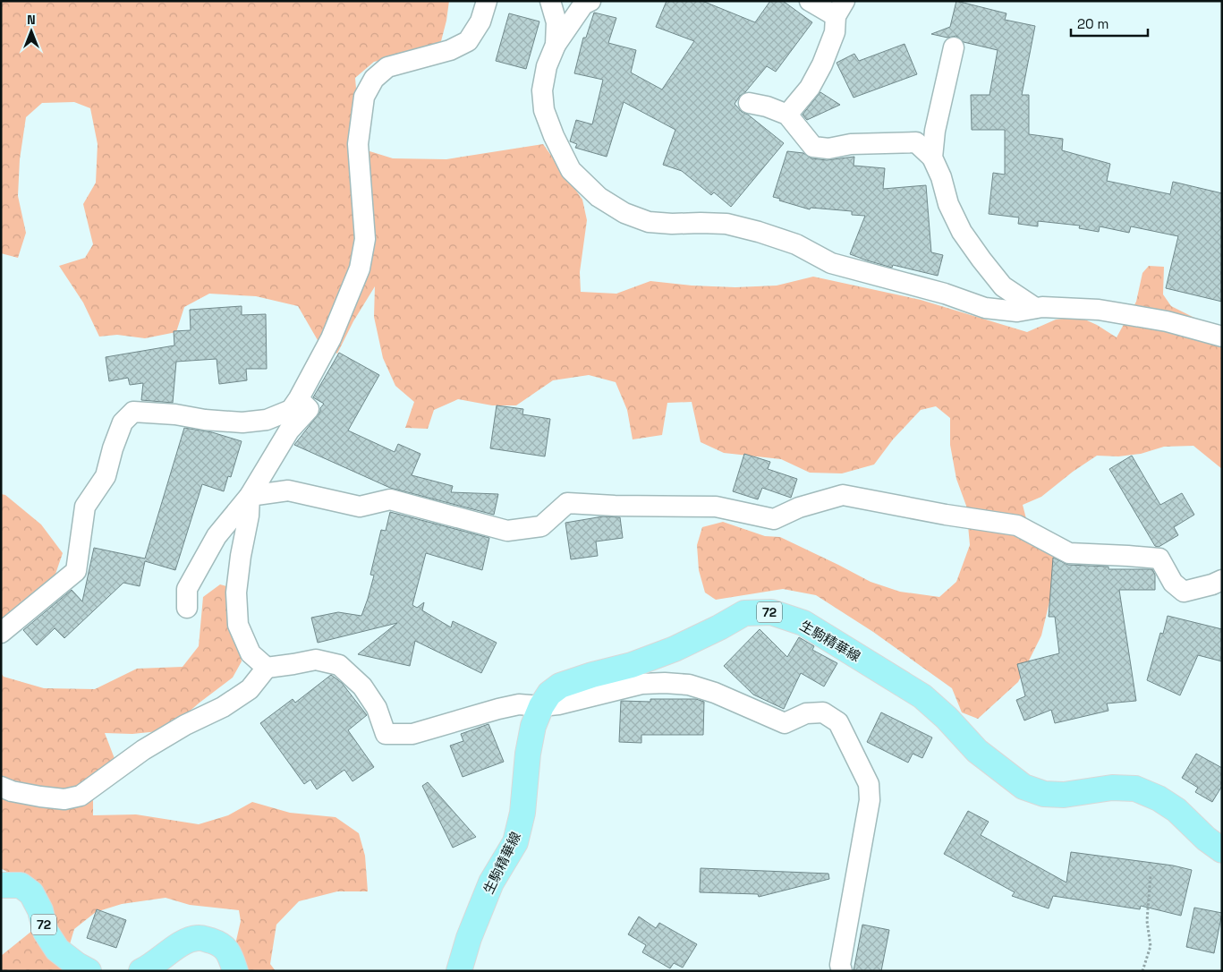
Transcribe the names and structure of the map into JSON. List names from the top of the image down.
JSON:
{
  "streets": {
    "main road": ["72", "生駒精華線"]
  },
  "scale_bar": "20 m",
  "north": "top"
}
